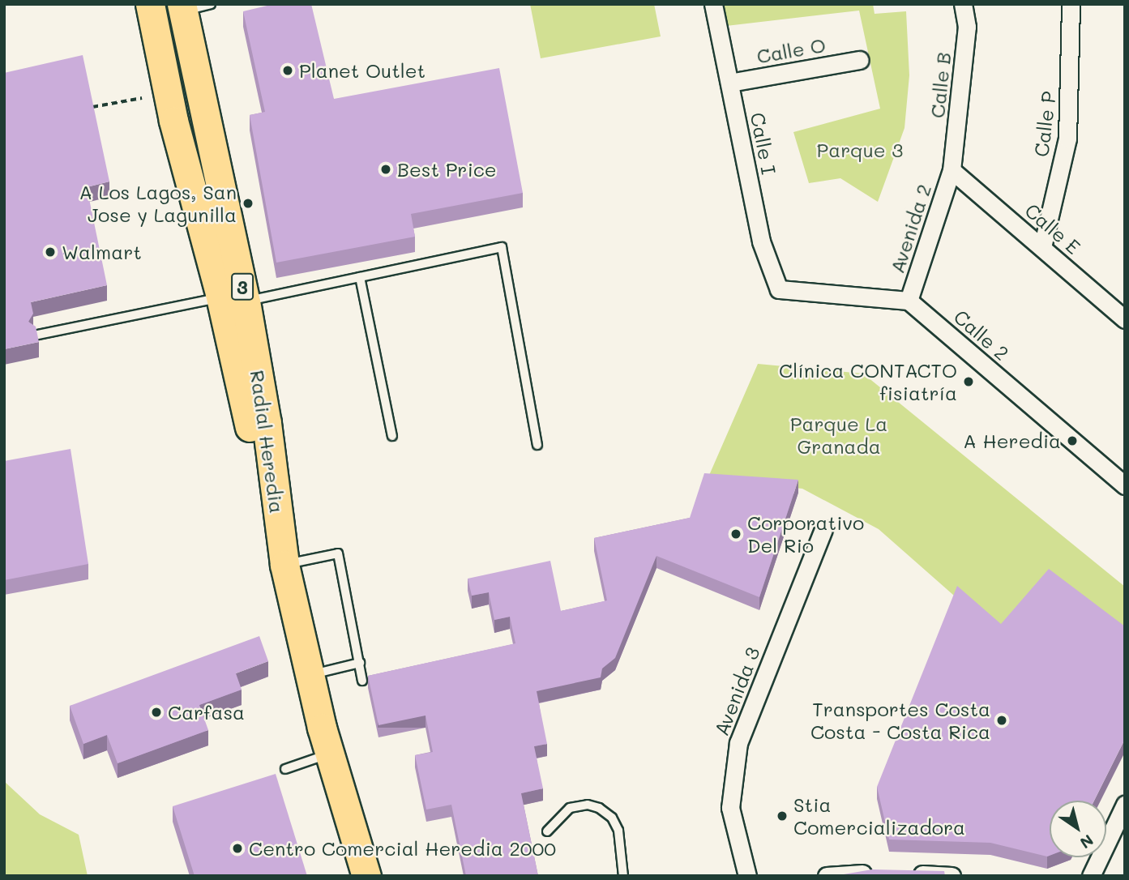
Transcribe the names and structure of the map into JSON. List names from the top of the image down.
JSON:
{
  "streets": {
    "street": [
      "Calle O",
      "Calle B",
      "Calle P",
      "Calle I",
      "Avenida 2",
      "Calle E",
      "Calle 2",
      "Avenida 3"
    ]
  },
  "crossings": [
    ["Calle O", "Calle I"],
    ["Calle B", "Avenida 2"],
    ["Calle B", "Calle E"],
    ["Calle P", "Calle E"],
    ["Calle I", "Avenida 2"],
    ["Calle I", "Calle 2"],
    ["Avenida 2", "Calle E"],
    ["Avenida 2", "Calle 2"]
  ],
  "parks": ["Parque 3", "Parque La Granada"],
  "places": [
    "Planet Outlet",
    "Best Price",
    "A Los Lagos, San Jose y Lagunilla",
    "Walmart",
    "Clínica CONTACTO fisiatría",
    "A Heredia",
    "Corporativo Del Rio",
    "Carfasa",
    "Transportes Costa Costa - Costa Rica",
    "Stia Comercializadora",
    "Centro Comercial Heredia 2000"
  ],
  "north": "bottom right"
}
